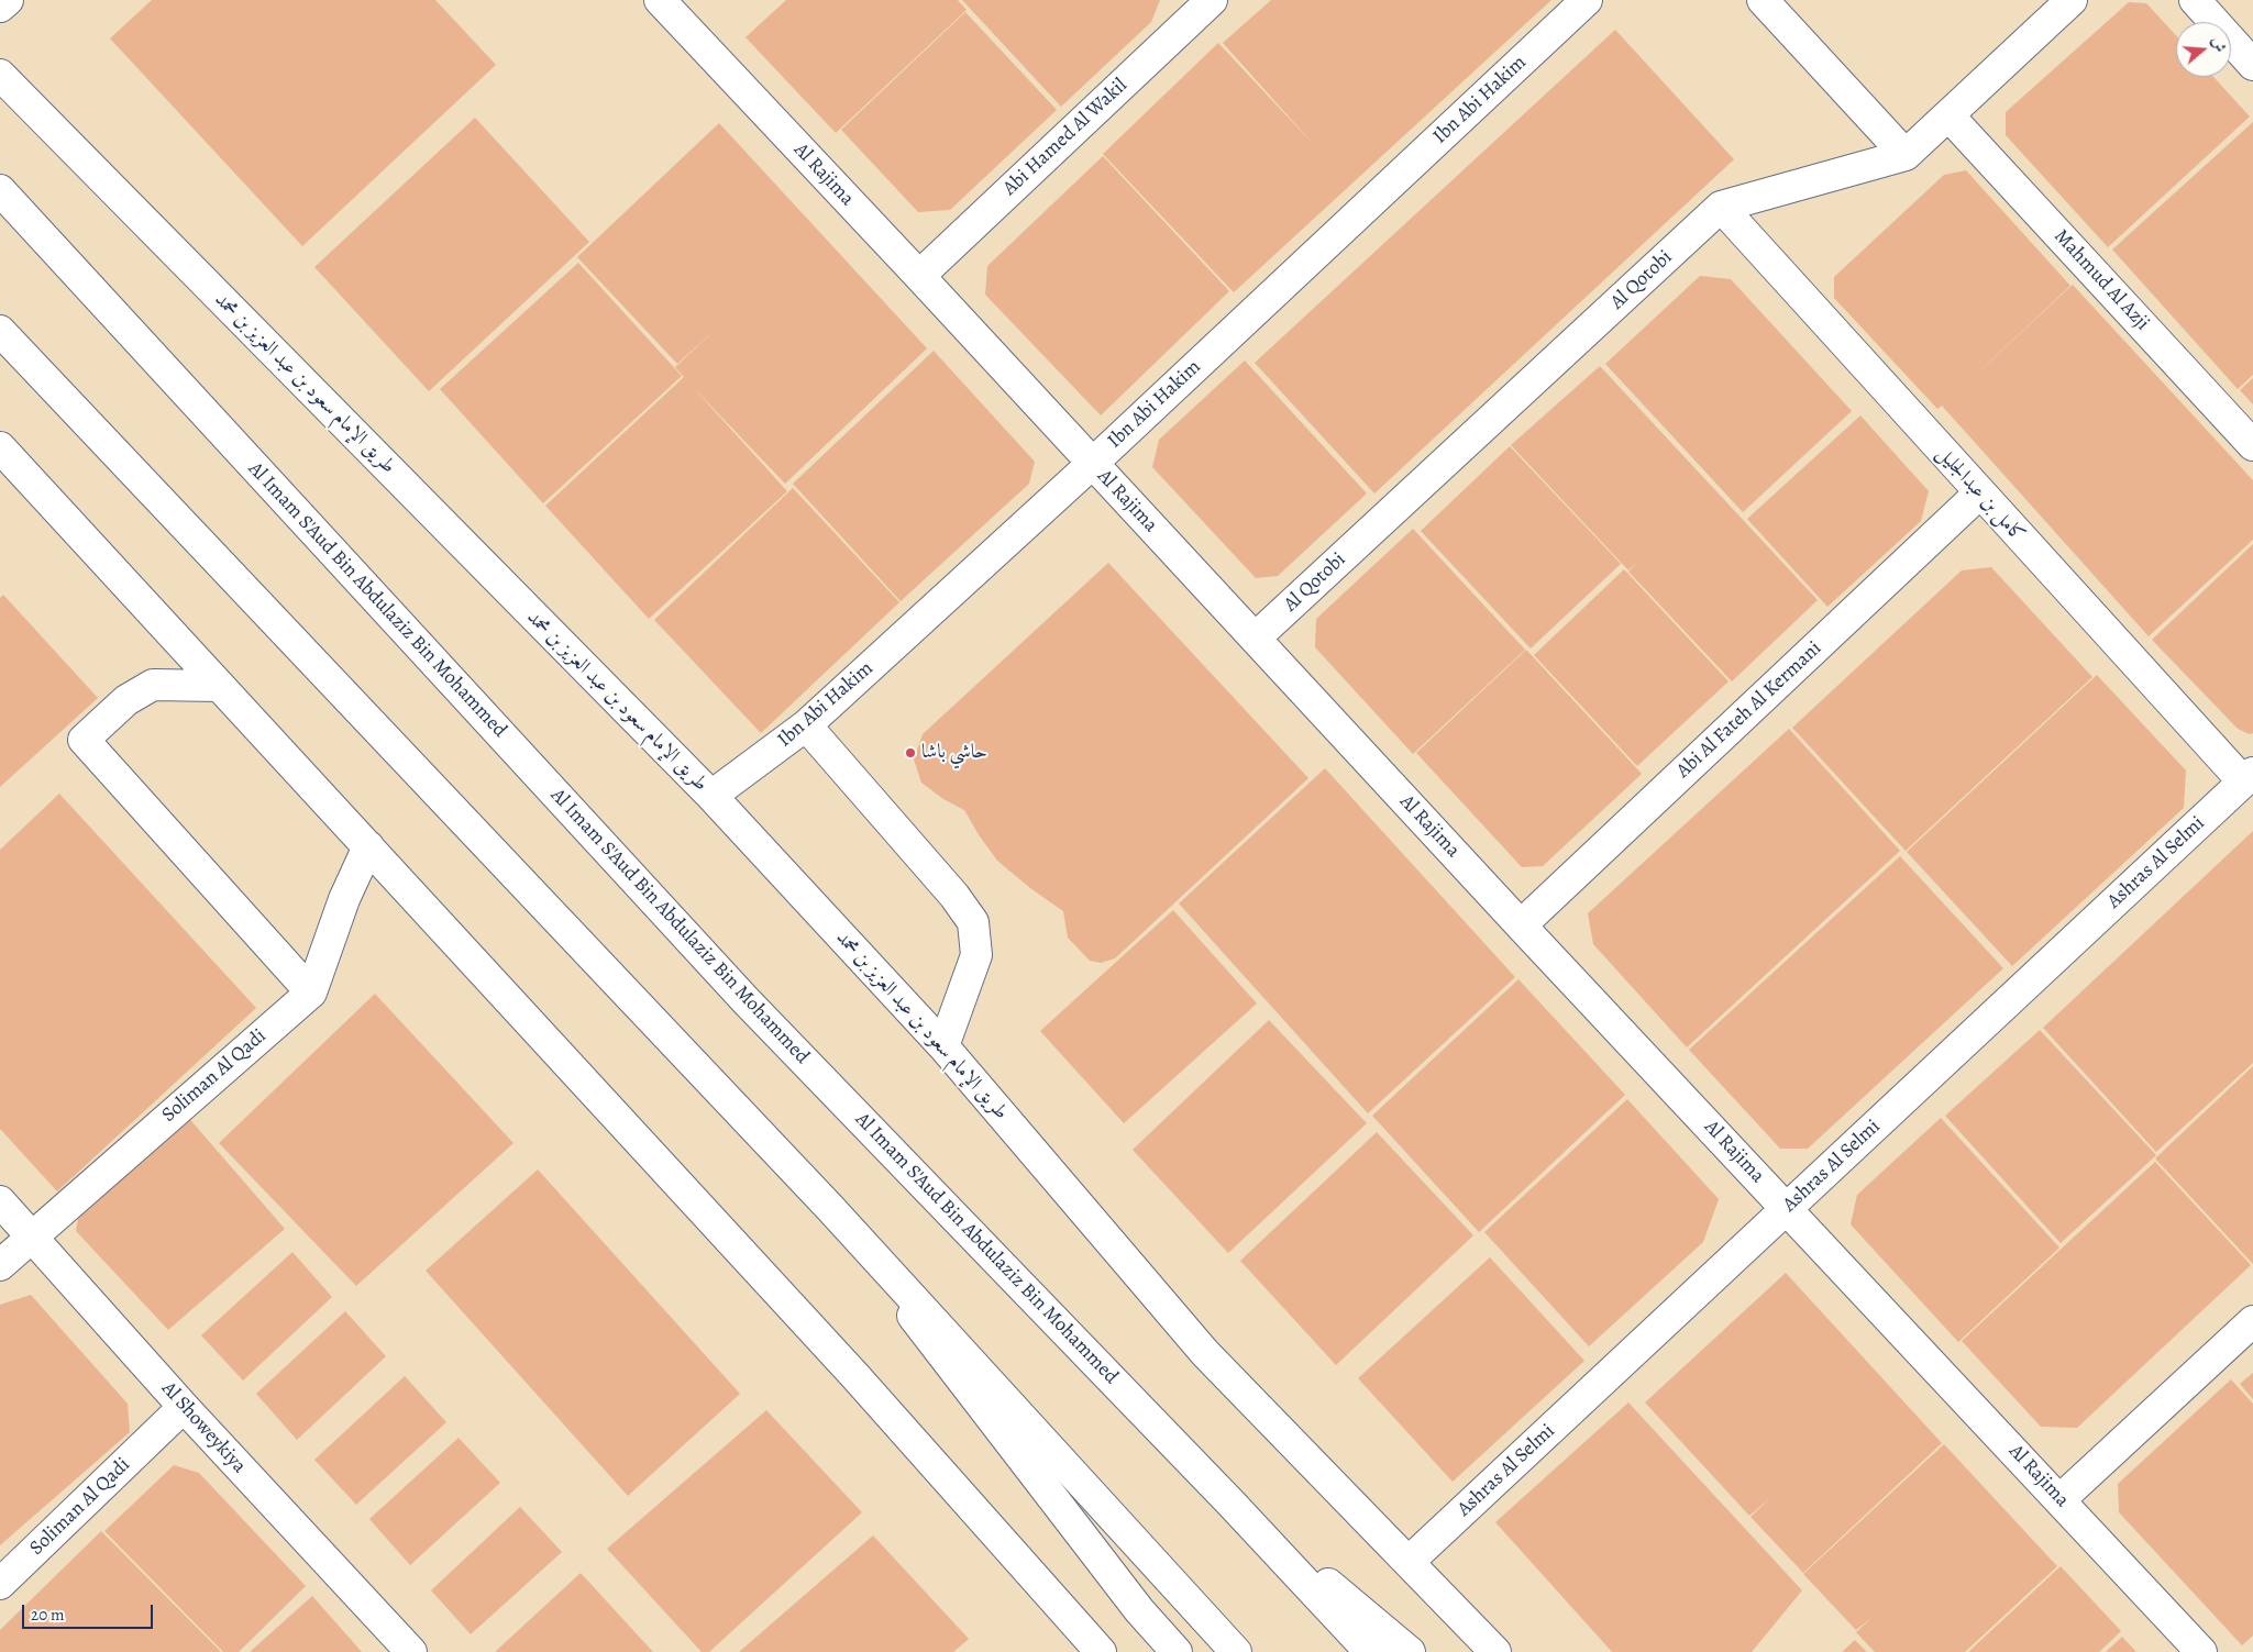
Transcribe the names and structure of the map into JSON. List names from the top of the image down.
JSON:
{
  "streets": {
    "street": [
      "Ibn Abi Hakim",
      "Abi Hamed Al Wakil",
      "Al Rajima",
      "Al Qotobi",
      "Mahmud Al Azji",
      "طريق الإمام سعود بن عبد العزيز بن محمد",
      "كامل بن عبدالجليل",
      "Al Imam S'Aud Bin Abdulaziz Bin Mohammed",
      "Abi Al Fateh Al Kermani",
      "Ashras Al Selmi",
      "Soliman Al Qadi",
      "Al Showeykiya"
    ]
  },
  "crossings": [
    ["Ibn Abi Hakim", "Al Rajima"],
    ["Ibn Abi Hakim", "طريق الإمام سعود بن عبد العزيز بن محمد"],
    ["Abi Hamed Al Wakil", "Al Rajima"],
    ["Al Rajima", "Al Qotobi"],
    ["Al Rajima", "Abi Al Fateh Al Kermani"],
    ["Al Rajima", "Ashras Al Selmi"],
    ["Al Qotobi", "Mahmud Al Azji"],
    ["Al Qotobi", "كامل بن عبدالجليل"],
    ["طريق الإمام سعود بن عبد العزيز بن محمد", "Ashras Al Selmi"],
    ["كامل بن عبدالجليل", "Abi Al Fateh Al Kermani"],
    ["كامل بن عبدالجليل", "Ashras Al Selmi"],
    ["Soliman Al Qadi", "Al Showeykiya"]
  ],
  "places": ["حاشي باشا"],
  "scale_bar": "20 m",
  "north": "right"
}
